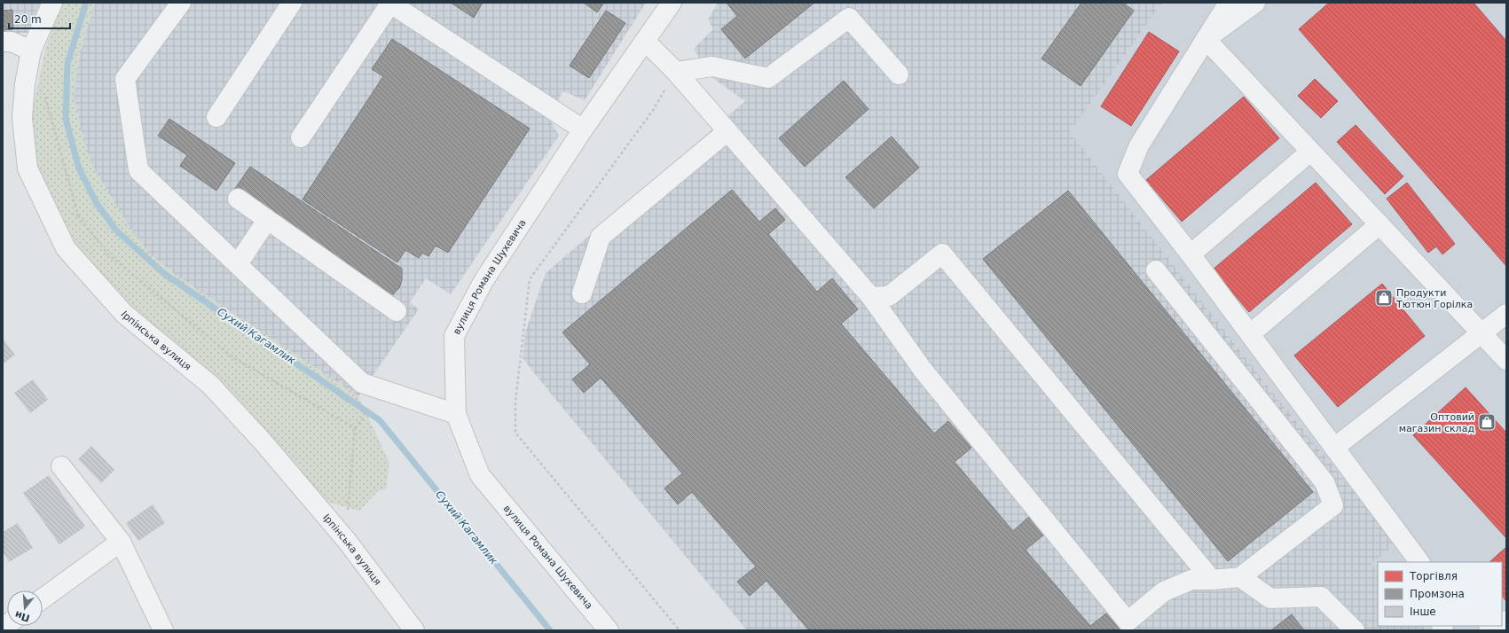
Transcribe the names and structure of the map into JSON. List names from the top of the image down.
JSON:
{
  "streets": {
    "street": ["вулиця Романа Шухевича", "Ірпінська вулиця"]
  },
  "water": ["Сухий Кагамлик"],
  "places": {
    "shop": ["Продукти Тютюн Горілка", "Оптовий магазин склад"]
  },
  "legend": ["Торгівля", "Промзона", "Інше"],
  "scale_bar": "20 m",
  "north": "bottom"
}
